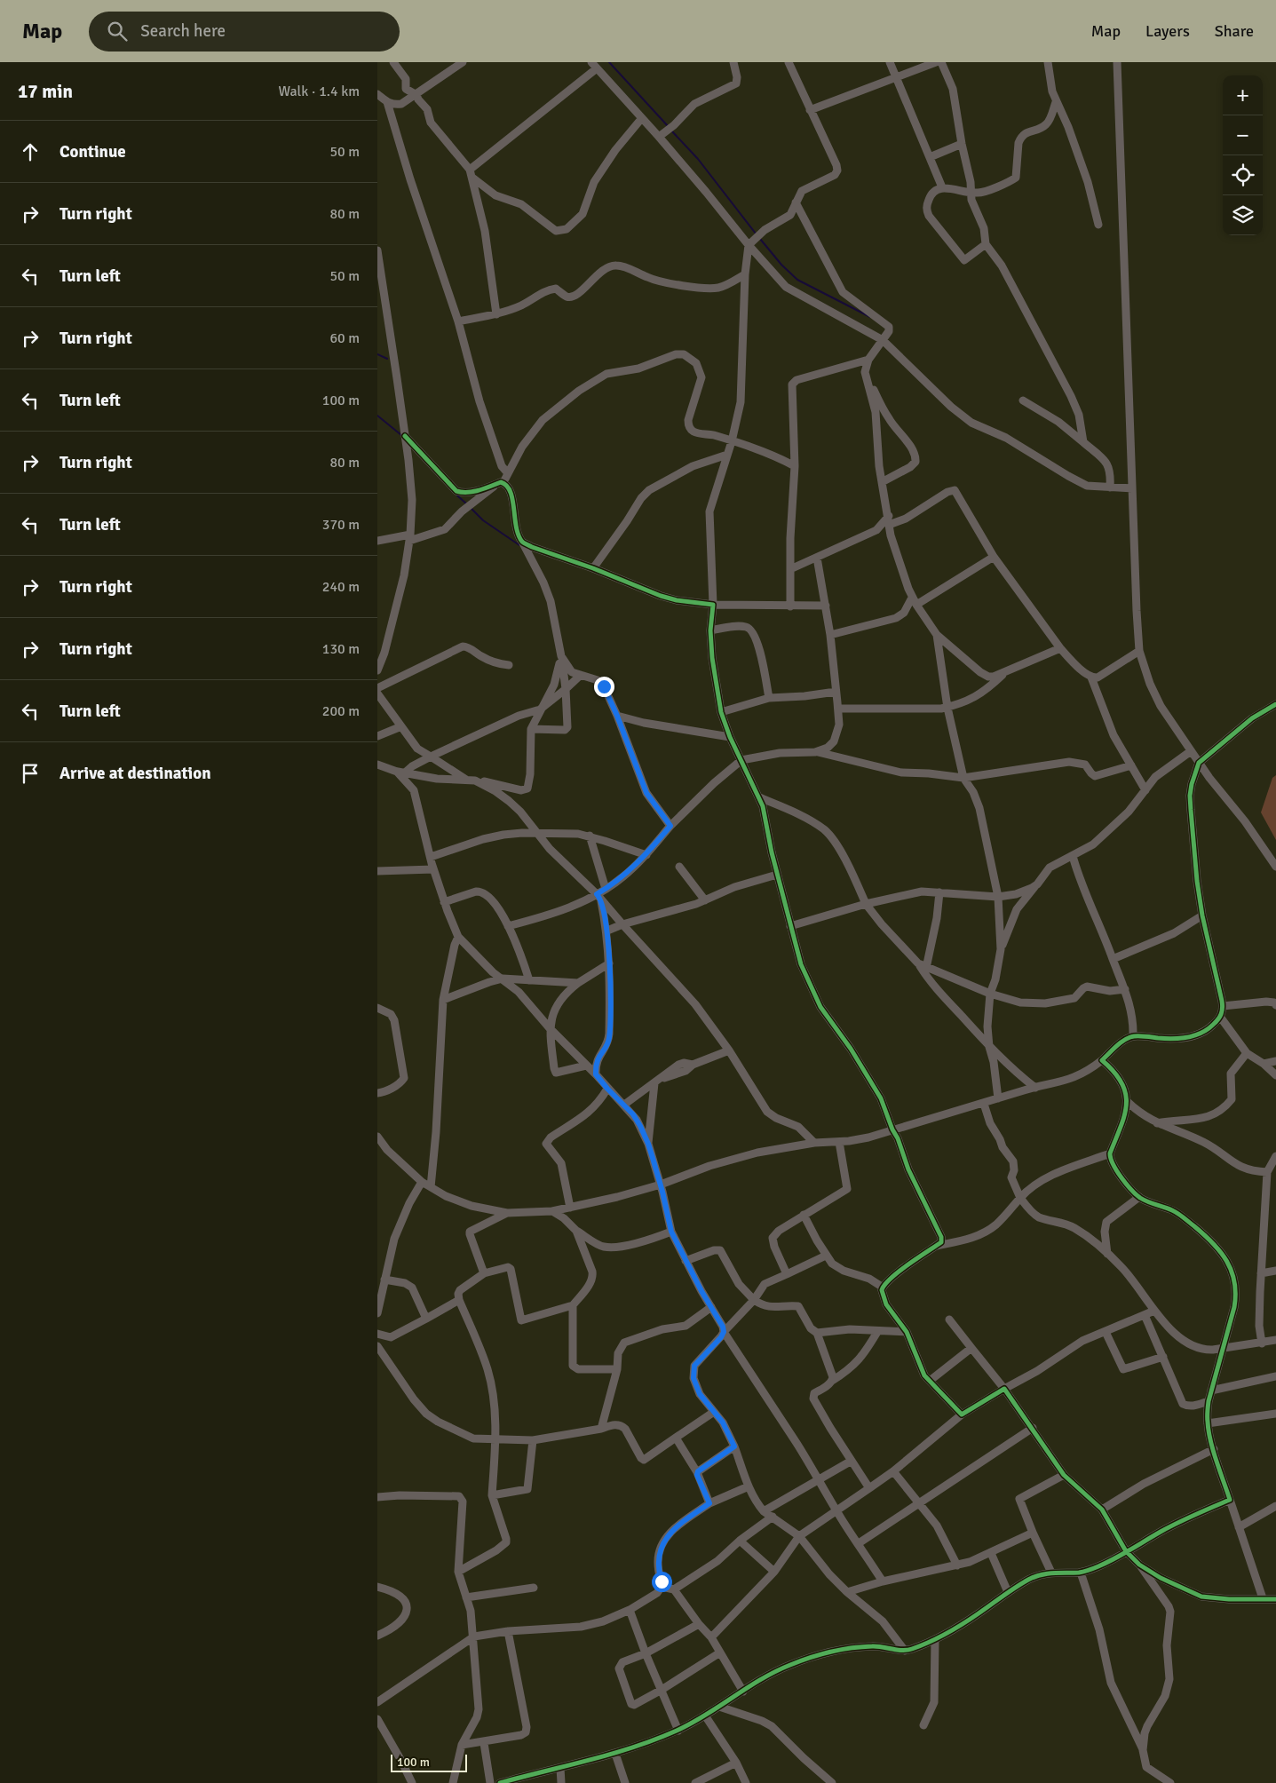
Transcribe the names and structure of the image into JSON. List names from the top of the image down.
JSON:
{
  "scale_bar": "100 m",
  "page": {
    "header": "Map",
    "search": "Search here",
    "nav": ["Map", "Layers", "Share"],
    "heading": ["17 min", "Walk · 1.4 km"],
    "map_buttons": ["+", "−"],
    "list": [
      ["Continue", "50 m"],
      ["Turn right", "80 m"],
      ["Turn left", "50 m"],
      ["Turn right", "60 m"],
      ["Turn left", "100 m"],
      ["Turn right", "80 m"],
      ["Turn left", "370 m"],
      ["Turn right", "240 m"],
      ["Turn right", "130 m"],
      ["Turn left", "200 m"],
      "Arrive at destination"
    ],
    "scale": "100 m"
  }
}
